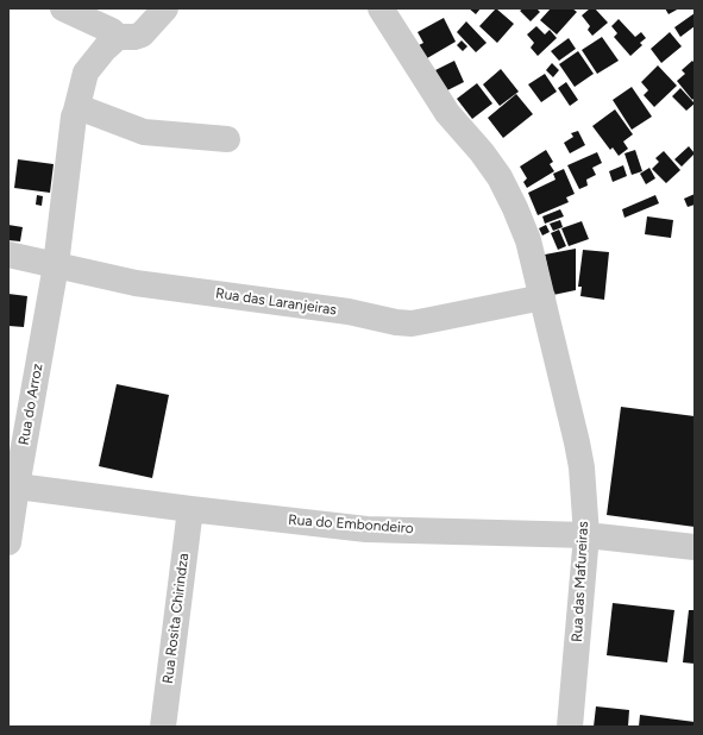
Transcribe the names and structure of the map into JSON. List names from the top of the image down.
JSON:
{
  "streets": {
    "street": [
      "Rua das Laranjeiras",
      "Rua do Arroz",
      "Rua do Embondeiro",
      "Rua das Mafureiras",
      "Rua Rosita Chirindza"
    ]
  },
  "crossings": [
    ["Rua das Laranjeiras", "Rua do Arroz"],
    ["Rua das Laranjeiras", "Rua das Mafureiras"],
    ["Rua do Arroz", "Rua do Embondeiro"],
    ["Rua do Embondeiro", "Rua das Mafureiras"],
    ["Rua do Embondeiro", "Rua Rosita Chirindza"]
  ]
}
